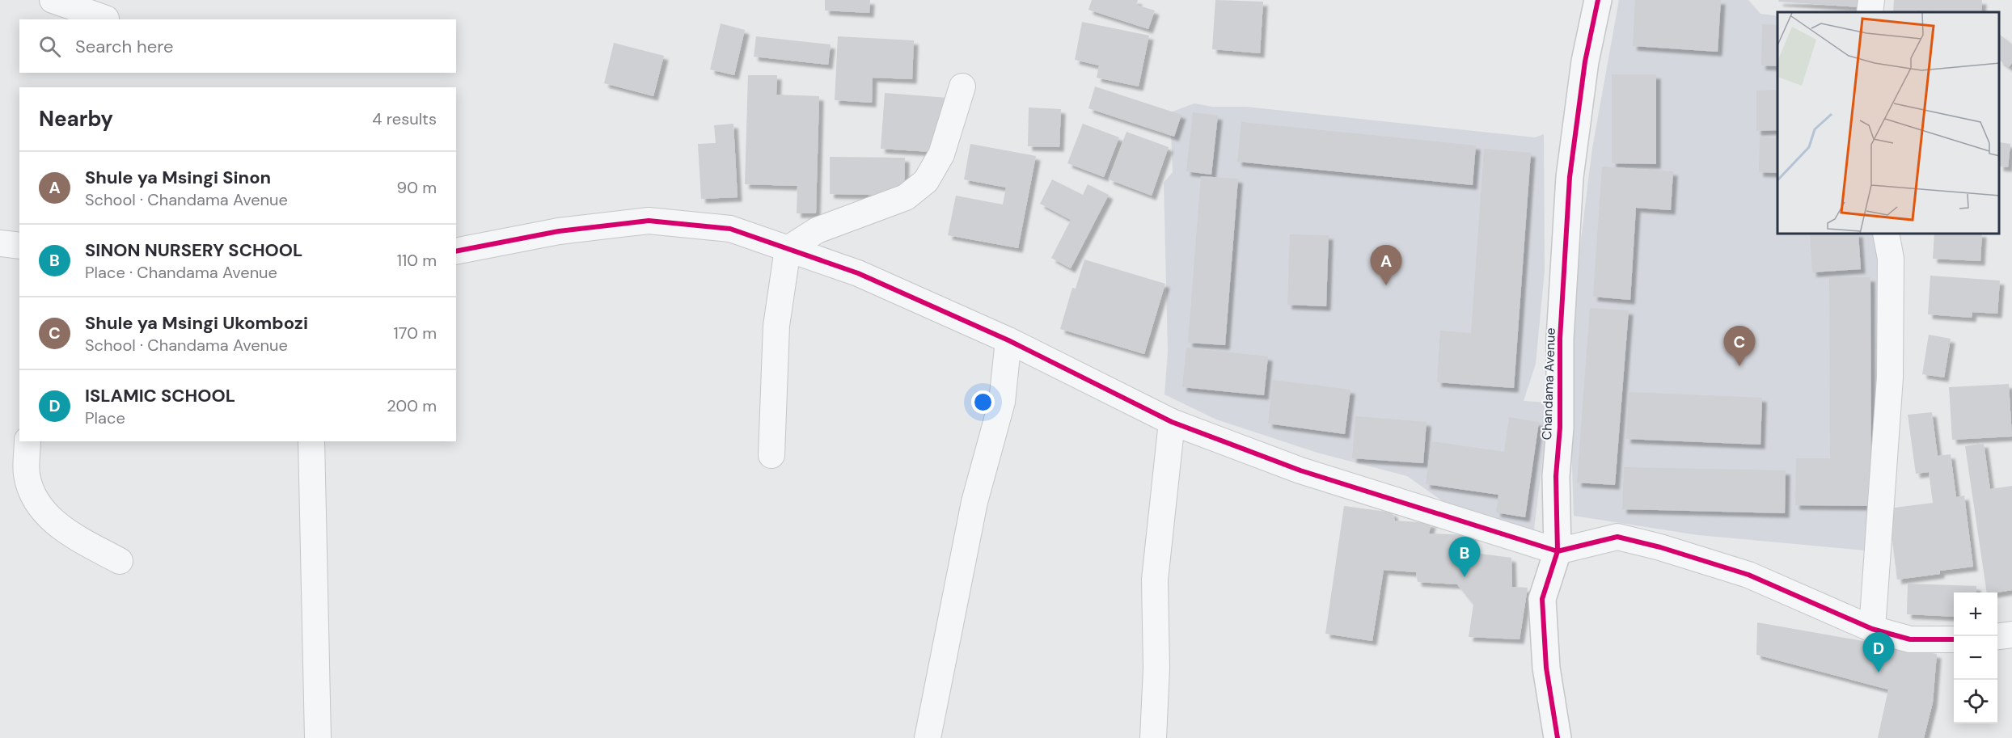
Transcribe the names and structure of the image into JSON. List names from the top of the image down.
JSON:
{
  "streets": {
    "street": ["Chandama Avenue"]
  },
  "page": {
    "search": "Search here",
    "heading": ["Nearby", "4 results"],
    "list": [
      {
        "mark": "A",
        "name": "Shule ya Msingi Sinon",
        "note": "School · Chandama Avenue",
        "value": "90 m"
      },
      {
        "mark": "B",
        "name": "SINON NURSERY SCHOOL",
        "note": "Place · Chandama Avenue",
        "value": "110 m"
      },
      {
        "mark": "C",
        "name": "Shule ya Msingi Ukombozi",
        "note": "School · Chandama Avenue",
        "value": "170 m"
      },
      {
        "mark": "D",
        "name": "ISLAMIC SCHOOL",
        "note": "Place",
        "value": "200 m"
      }
    ],
    "pins": [
      "A",
      "C",
      "B",
      "D"
    ],
    "map_buttons": ["+", "−"]
  }
}
